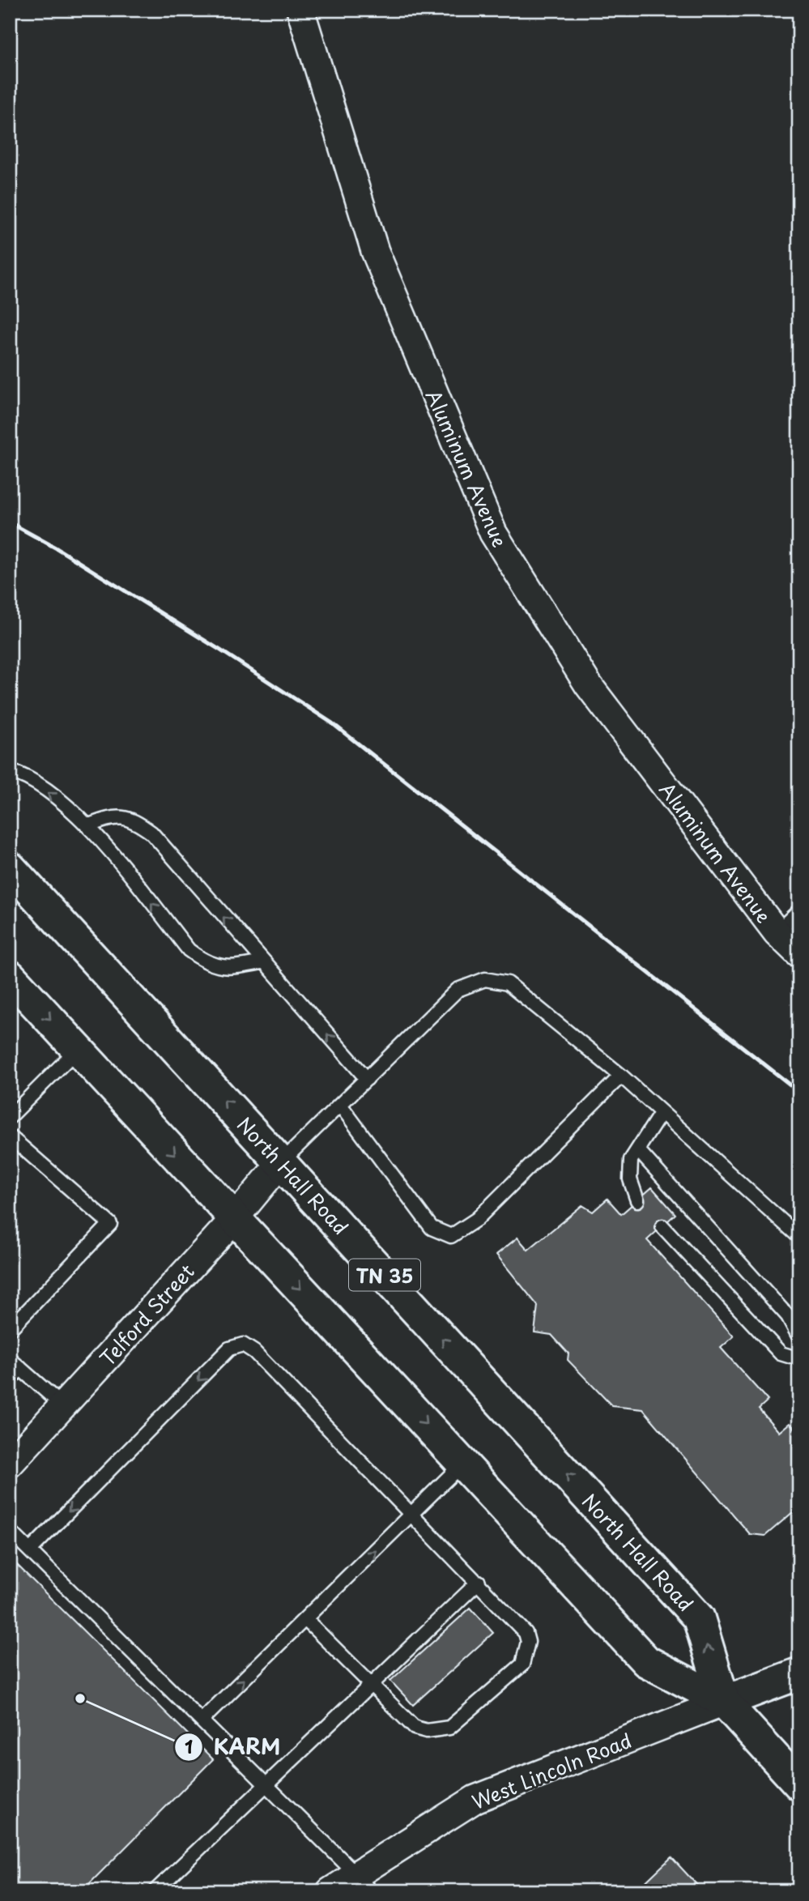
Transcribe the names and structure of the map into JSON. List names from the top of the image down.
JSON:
{
  "streets": {
    "main road": ["North Hall Road", "TN 35"],
    "street": ["Aluminum Avenue", "Telford Street", "West Lincoln Road"]
  },
  "crossings": [
    ["North Hall Road", "Telford Street"],
    ["North Hall Road", "West Lincoln Road"]
  ],
  "places": ["KARM"]
}
